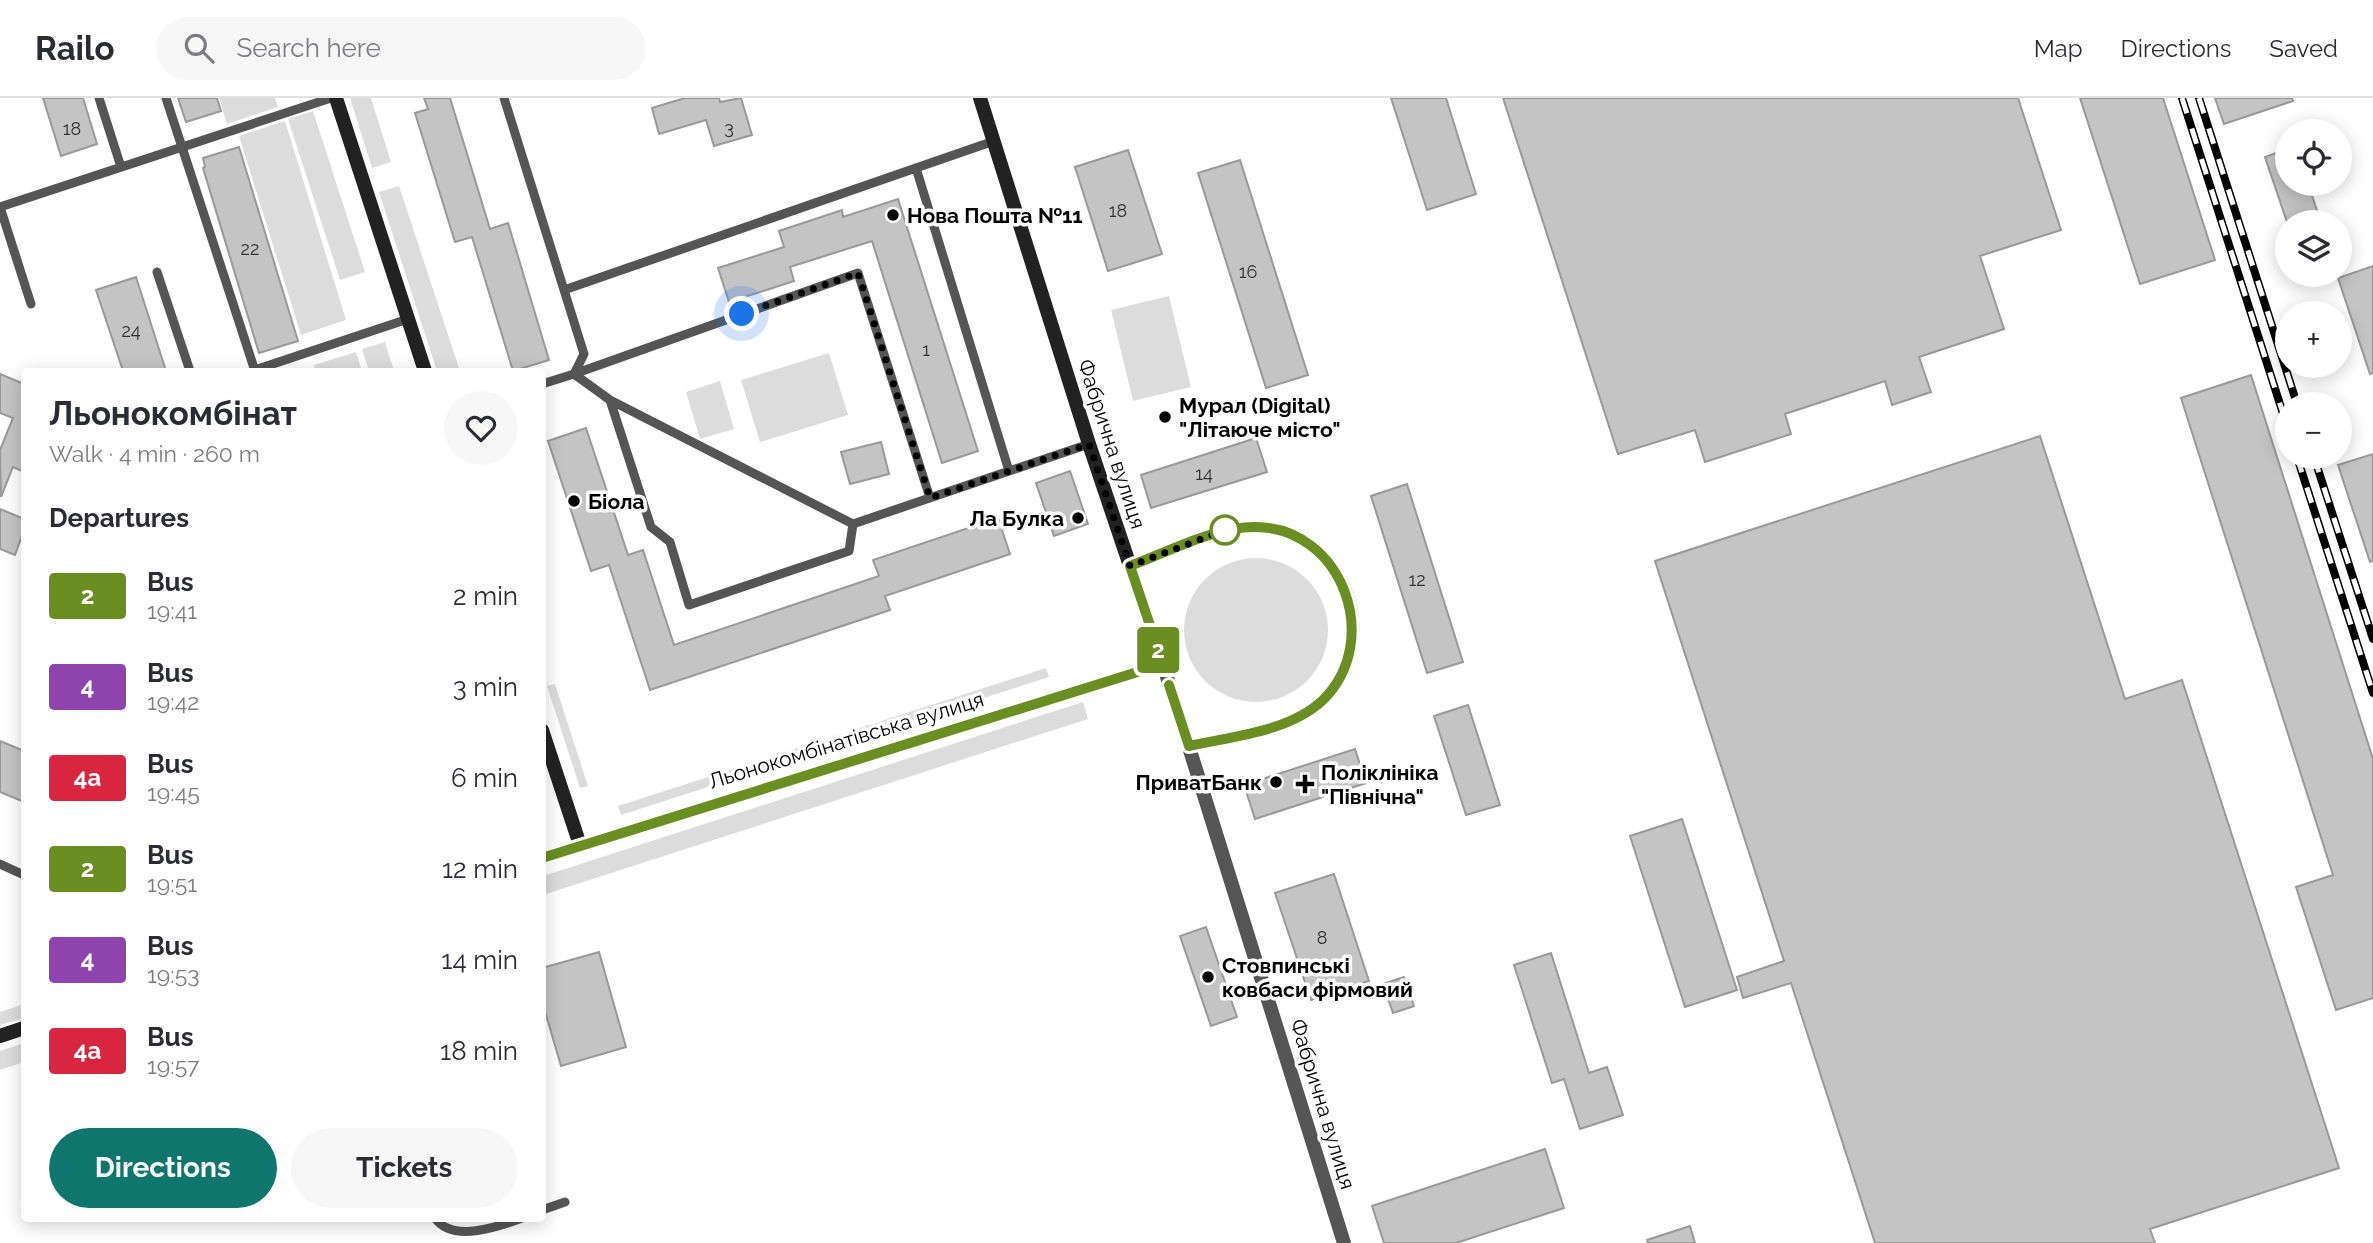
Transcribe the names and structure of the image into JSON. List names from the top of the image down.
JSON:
{
  "streets": {
    "street": ["Фабрична вулиця", "Льонокомбінатівська вулиця"]
  },
  "crossings": [
    ["Фабрична вулиця", "Льонокомбінатівська вулиця"]
  ],
  "places": {
    "other": [
      "Нова Пошта №11",
      "Мурал (Digital) \"Літаюче місто\"",
      "Біола",
      "Ла Булка",
      "ПриватБанк",
      "Стовпинські ковбаси фірмовий"
    ],
    "health": ["Поліклініка \"Північна\""]
  },
  "lines": ["bus line 2"],
  "house_numbers": [
    "3",
    "18",
    "18",
    "22",
    "16",
    "24",
    "1",
    "14",
    "12",
    "8"
  ],
  "page": {
    "header": "Railo",
    "search": "Search here",
    "nav": ["Map", "Directions", "Saved"],
    "on_map": "2",
    "map_buttons": ["+", "−"],
    "heading": [
      ["Льонокомбінат", "Walk · 4 min · 260 m"],
      "Departures"
    ],
    "list": [
      {
        "mark": "2",
        "name": "Bus",
        "note": "19:41",
        "value": "2 min"
      },
      {
        "mark": "4",
        "name": "Bus",
        "note": "19:42",
        "value": "3 min"
      },
      {
        "mark": "4а",
        "name": "Bus",
        "note": "19:45",
        "value": "6 min"
      },
      {
        "mark": "2",
        "name": "Bus",
        "note": "19:51",
        "value": "12 min"
      },
      {
        "mark": "4",
        "name": "Bus",
        "note": "19:53",
        "value": "14 min"
      },
      {
        "mark": "4а",
        "name": "Bus",
        "note": "19:57",
        "value": "18 min"
      }
    ],
    "buttons": ["Directions", "Tickets"]
  }
}
